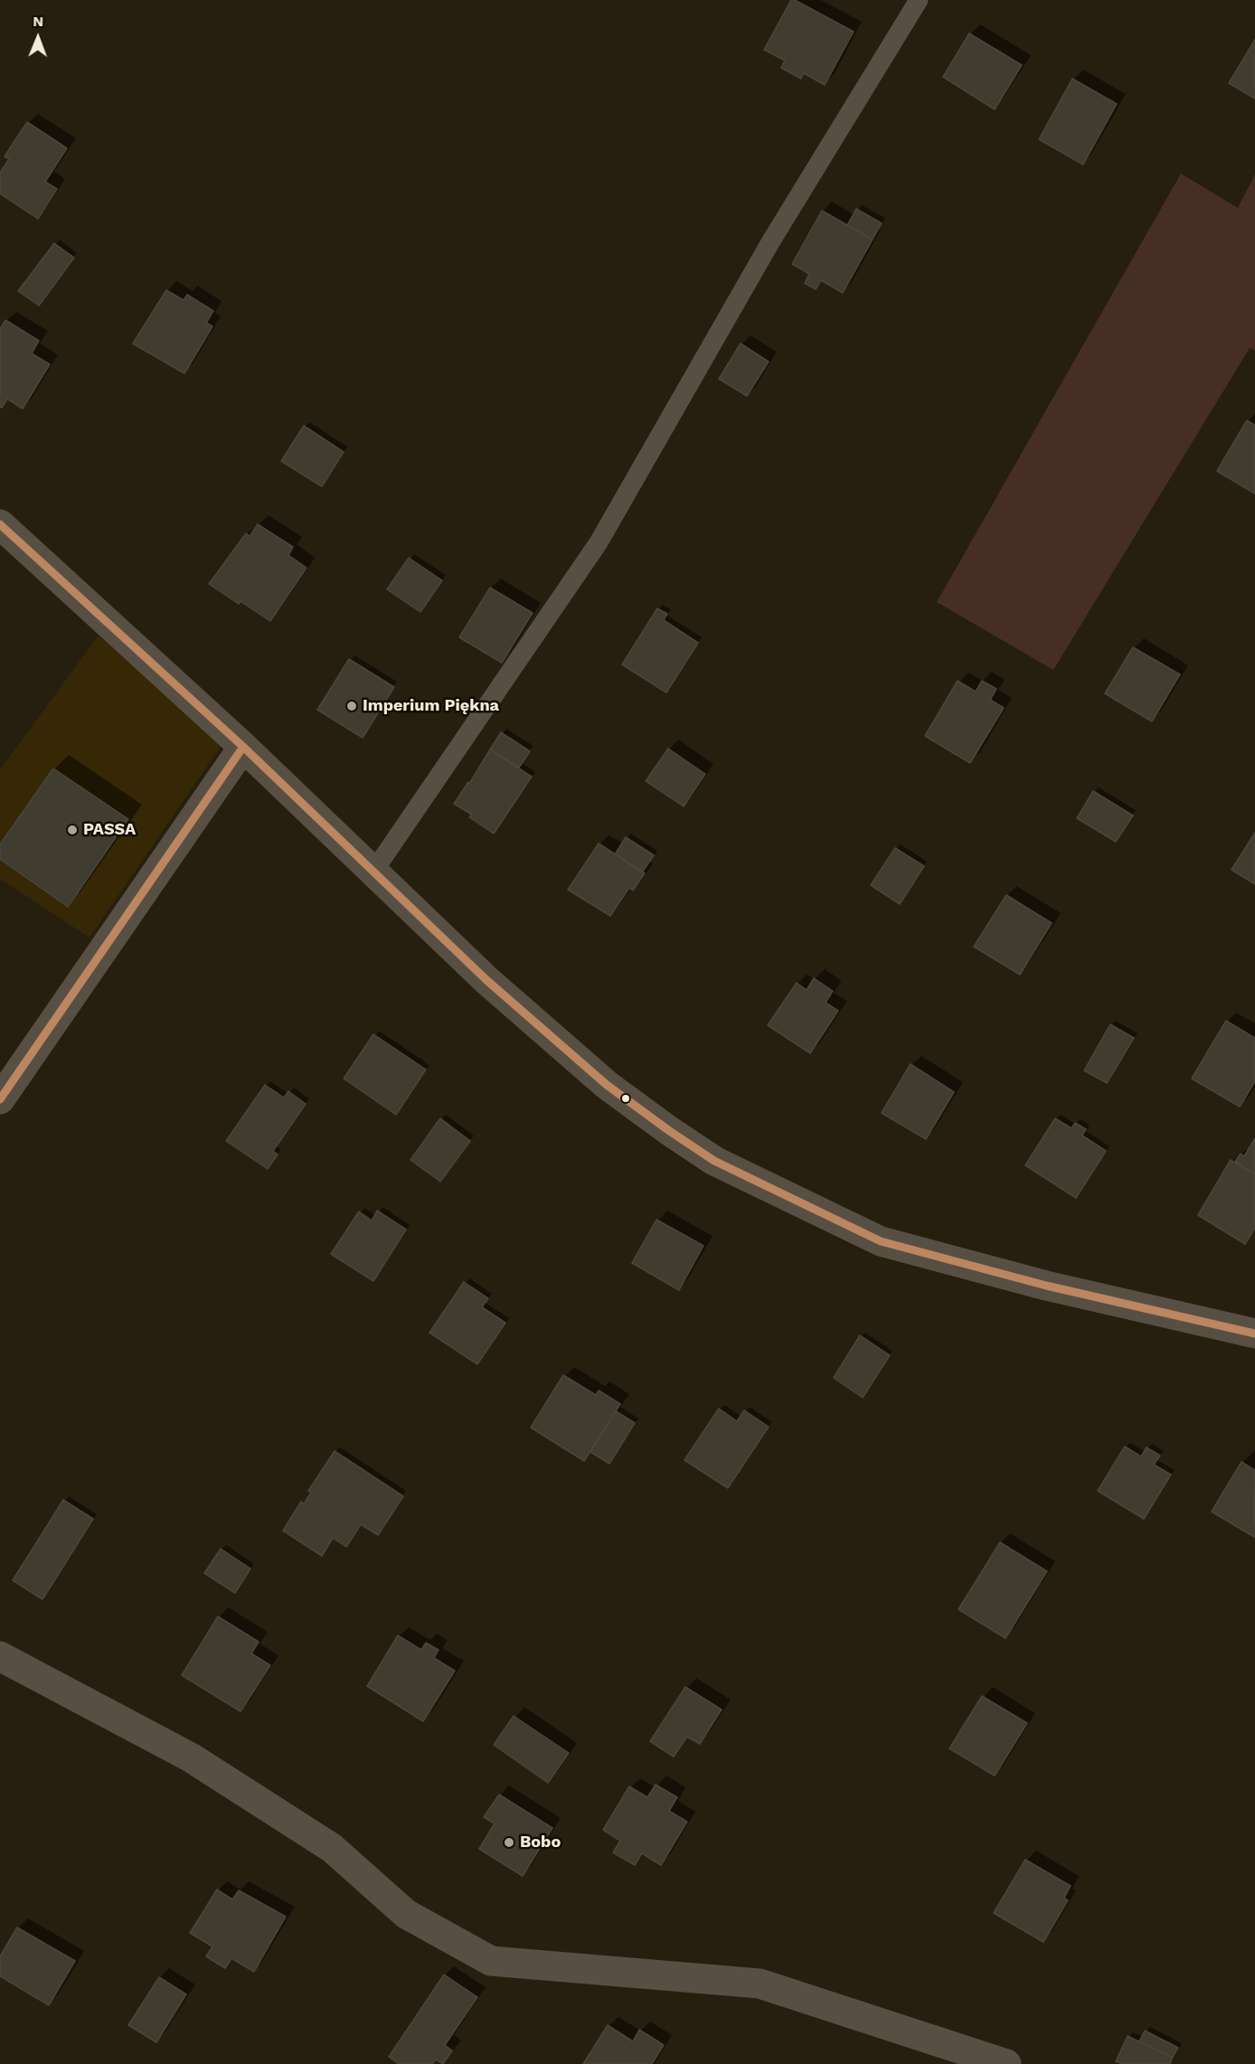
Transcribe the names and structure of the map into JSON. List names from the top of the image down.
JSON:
{
  "places": ["Imperium Piękna", "PASSA", "Bobo"],
  "north": "top"
}
